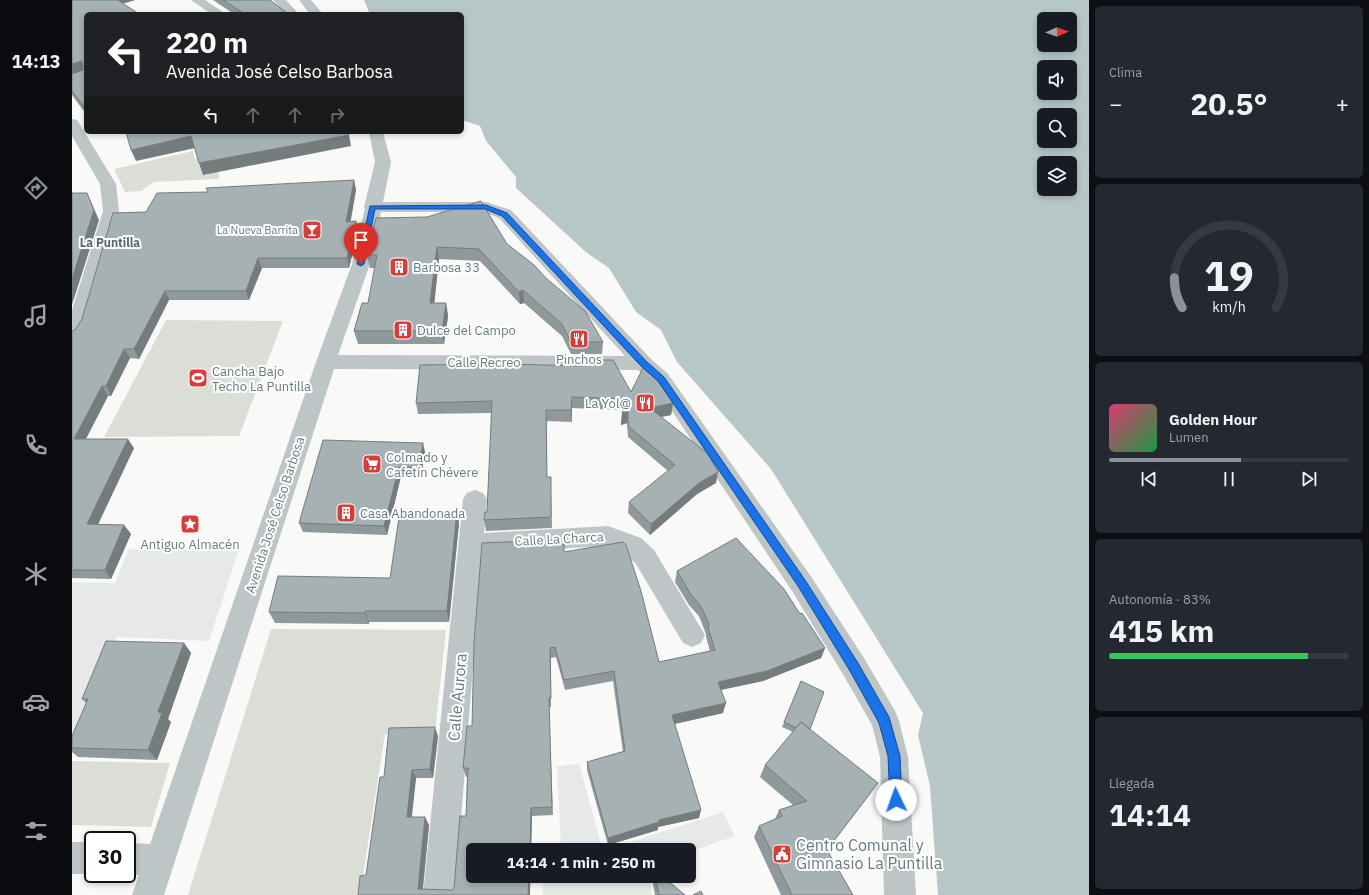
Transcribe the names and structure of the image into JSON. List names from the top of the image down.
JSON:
{
  "streets": {
    "street": [
      "Calle Recreo",
      "Avenida José Celso Barbosa",
      "Calle La Charca",
      "Calle Aurora"
    ]
  },
  "crossings": [
    ["Calle Recreo", "Avenida José Celso Barbosa"],
    ["Calle La Charca", "Calle Aurora"]
  ],
  "districts": ["La Puntilla"],
  "places": {
    "bar": ["La Nueva Barrita"],
    "building": ["Barbosa 33", "Dulce del Campo", "Casa Abandonada"],
    "restaurant": ["Pinchos", "La Yol@"],
    "sports": ["Cancha Bajo Techo La Puntilla"],
    "supermarket": ["Colmado y Cafetín Chévere"],
    "place": ["Antiguo Almacén"],
    "public building": ["Centro Comunal y Gimnasio La Puntilla"]
  },
  "north": "right",
  "page": {
    "tabs": "14:13",
    "tile": [
      "Clima",
      ["Autonomía · 83%", "415 km"],
      ["Llegada", "14:14"]
    ],
    "turn": ["220 m", "Avenida José Celso Barbosa"],
    "heat": ["−", "20.5°", "+"],
    "song": ["Golden Hour", "Lumen"],
    "limit": "30",
    "trip": "14:14 · 1 min · 250 m",
    "gauge": ["19", "km/h"]
  }
}
